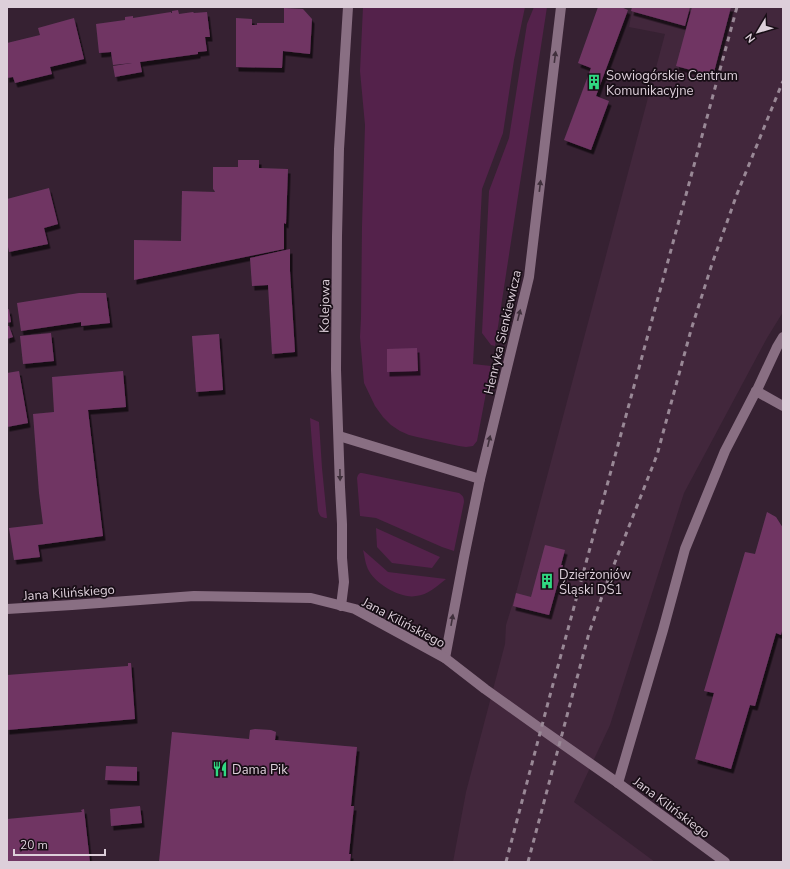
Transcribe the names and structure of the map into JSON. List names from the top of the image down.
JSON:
{
  "streets": {
    "street": ["Kolejowa", "Henryka Sienkiewicza", "Jana Kilińskiego"]
  },
  "crossings": [
    ["Kolejowa", "Jana Kilińskiego"],
    ["Henryka Sienkiewicza", "Jana Kilińskiego"]
  ],
  "one_way": ["Henryka Sienkiewicza"],
  "places": {
    "building": ["Sowiogórskie Centrum Komunikacyjne", "Dzierżoniów Śląski DŚ1"],
    "restaurant": ["Dama Pik"]
  },
  "scale_bar": "20 m",
  "north": "bottom left"
}
